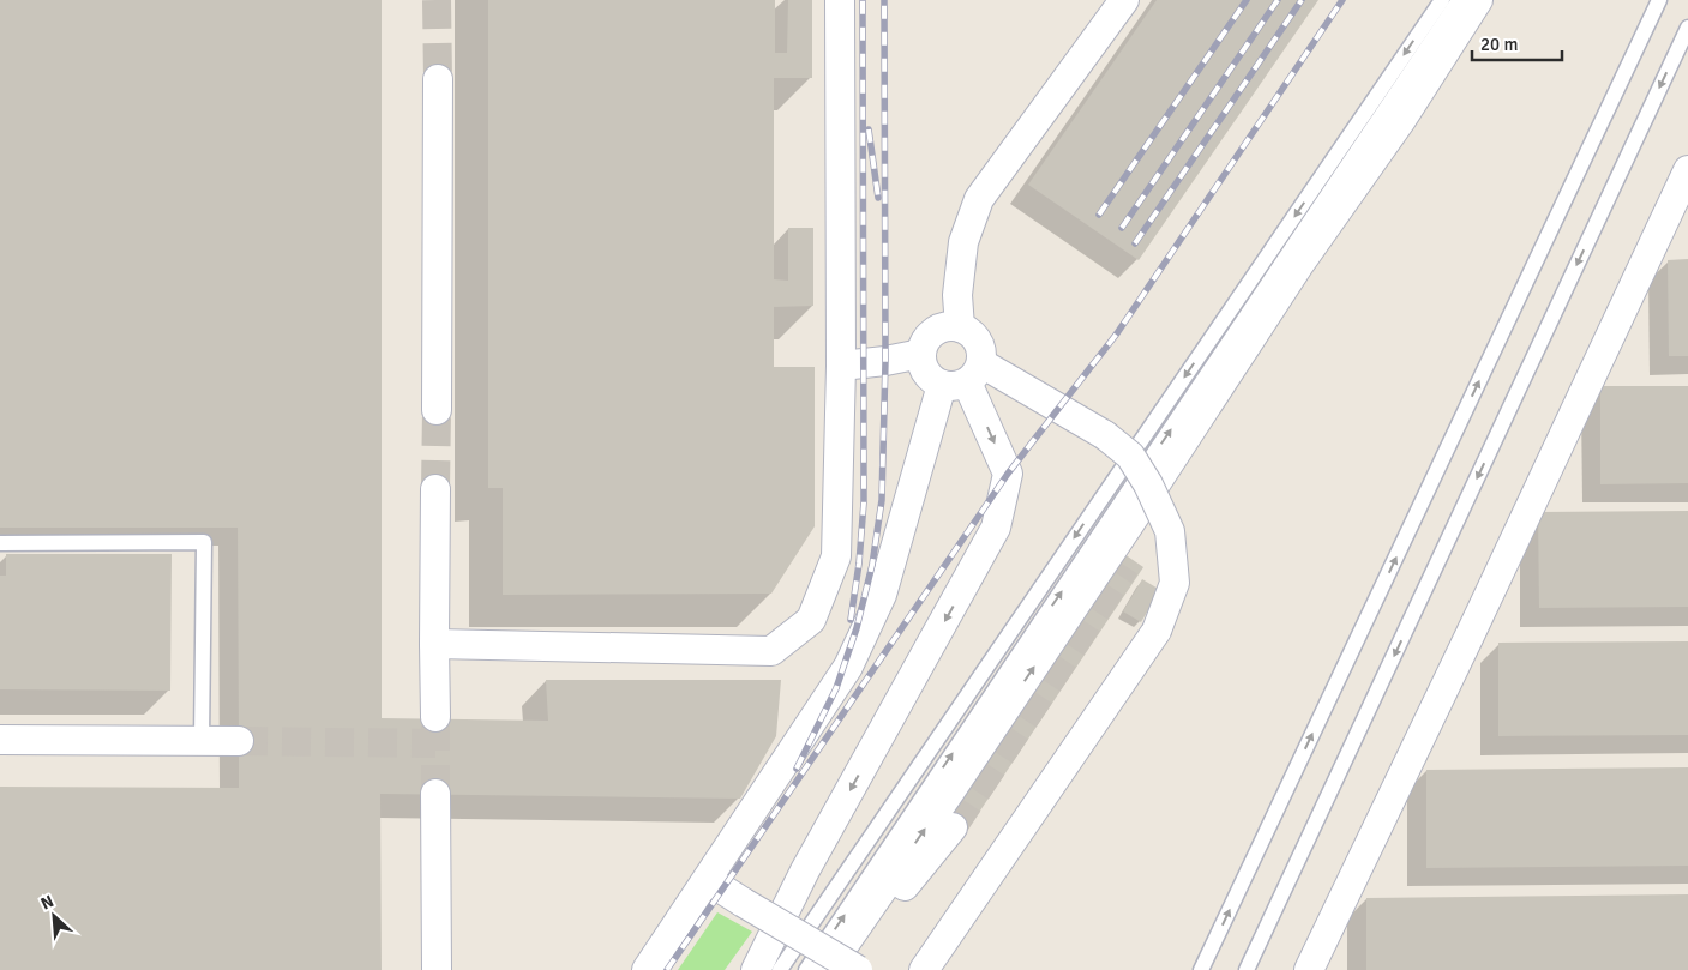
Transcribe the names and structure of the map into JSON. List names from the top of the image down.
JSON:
{
  "scale_bar": "20 m",
  "north": "top left"
}
